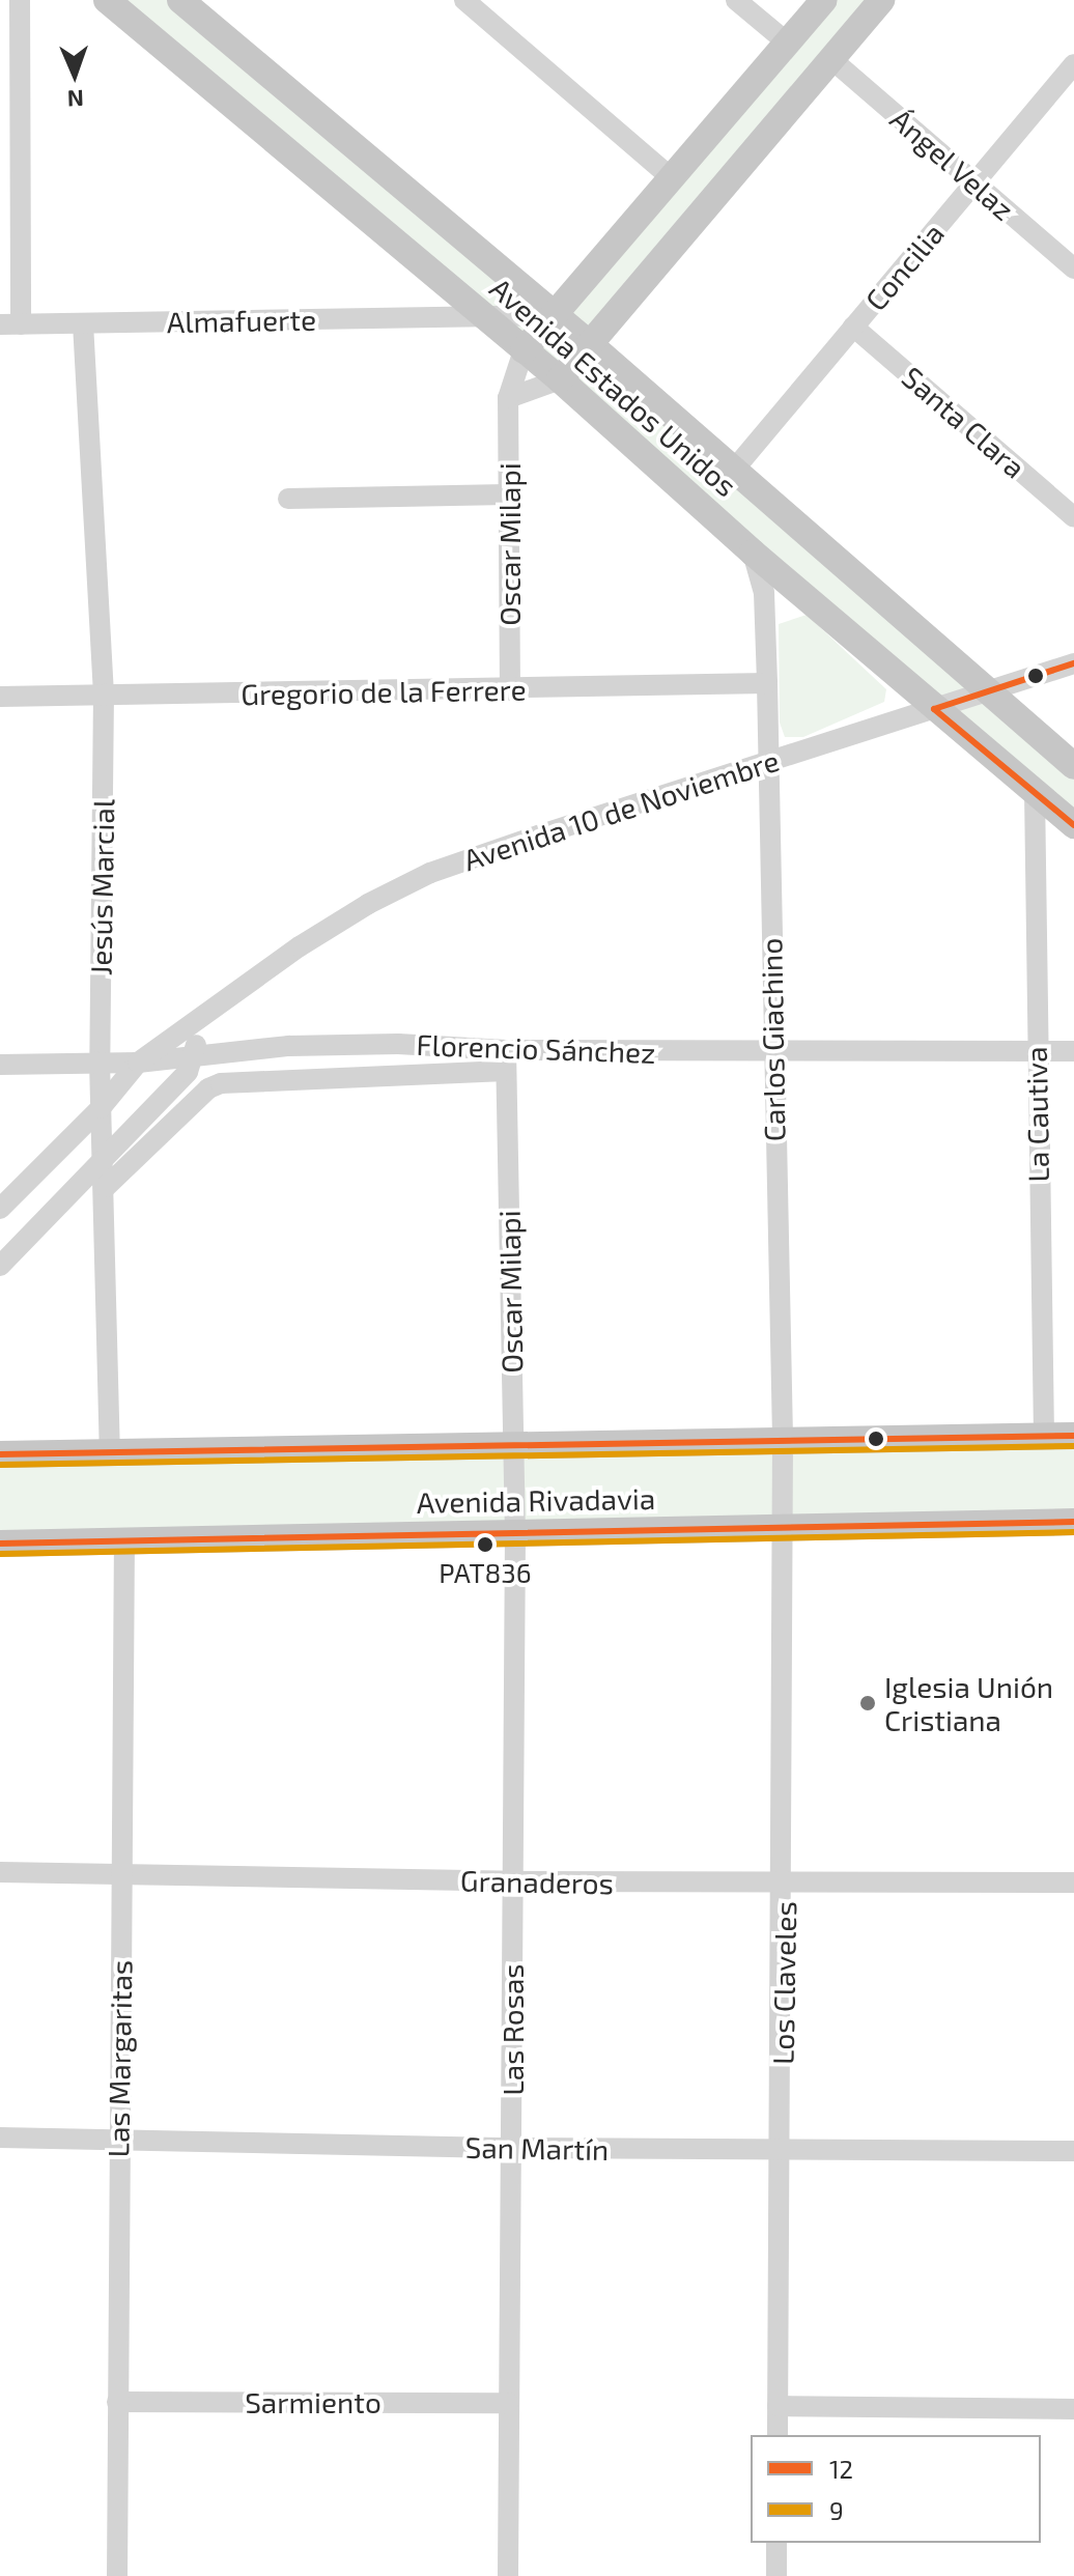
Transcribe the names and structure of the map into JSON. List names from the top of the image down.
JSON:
{
  "streets": {
    "main road": ["Avenida Estados Unidos", "Avenida Rivadavia"],
    "street": [
      "Ángel Velaz",
      "Concilia",
      "Almafuerte",
      "Santa Clara",
      "Oscar Milapi",
      "Gregorio de la Ferrere",
      "Avenida 10 de Noviembre",
      "Jesús Marcial",
      "Carlos Giachino",
      "Florencio Sánchez",
      "La Cautiva",
      "Granaderos",
      "Los Claveles",
      "Las Rosas",
      "Las Margaritas",
      "San Martín",
      "Sarmiento"
    ]
  },
  "crossings": [
    ["Ángel Velaz", "Concilia"],
    ["Concilia", "Avenida Estados Unidos"],
    ["Concilia", "Santa Clara"],
    ["Almafuerte", "Avenida Estados Unidos"],
    ["Almafuerte", "Jesús Marcial"],
    ["Avenida Estados Unidos", "Oscar Milapi"],
    ["Avenida Estados Unidos", "Avenida 10 de Noviembre"],
    ["Avenida Estados Unidos", "Carlos Giachino"],
    ["Avenida Estados Unidos", "La Cautiva"],
    ["Oscar Milapi", "Gregorio de la Ferrere"],
    ["Oscar Milapi", "Florencio Sánchez"],
    ["Oscar Milapi", "Avenida Rivadavia"],
    ["Oscar Milapi", "Las Rosas"],
    ["Gregorio de la Ferrere", "Jesús Marcial"],
    ["Gregorio de la Ferrere", "Carlos Giachino"],
    ["Avenida 10 de Noviembre", "Jesús Marcial"],
    ["Avenida 10 de Noviembre", "Carlos Giachino"],
    ["Avenida 10 de Noviembre", "Florencio Sánchez"],
    ["Jesús Marcial", "Florencio Sánchez"],
    ["Jesús Marcial", "Avenida Rivadavia"],
    ["Carlos Giachino", "Florencio Sánchez"],
    ["Carlos Giachino", "Avenida Rivadavia"],
    ["Carlos Giachino", "Los Claveles"],
    ["Florencio Sánchez", "La Cautiva"],
    ["La Cautiva", "Avenida Rivadavia"],
    ["Avenida Rivadavia", "Los Claveles"],
    ["Avenida Rivadavia", "Las Rosas"],
    ["Avenida Rivadavia", "Las Margaritas"],
    ["Granaderos", "Los Claveles"],
    ["Granaderos", "Las Rosas"],
    ["Granaderos", "Las Margaritas"],
    ["Los Claveles", "San Martín"],
    ["Las Rosas", "San Martín"],
    ["Las Rosas", "Sarmiento"],
    ["Las Margaritas", "San Martín"],
    ["Las Margaritas", "Sarmiento"]
  ],
  "places": ["PAT836", "Iglesia Unión Cristiana"],
  "lines": ["transit line 12", "transit line 9"],
  "legend": ["12", "9"],
  "north": "bottom"
}
